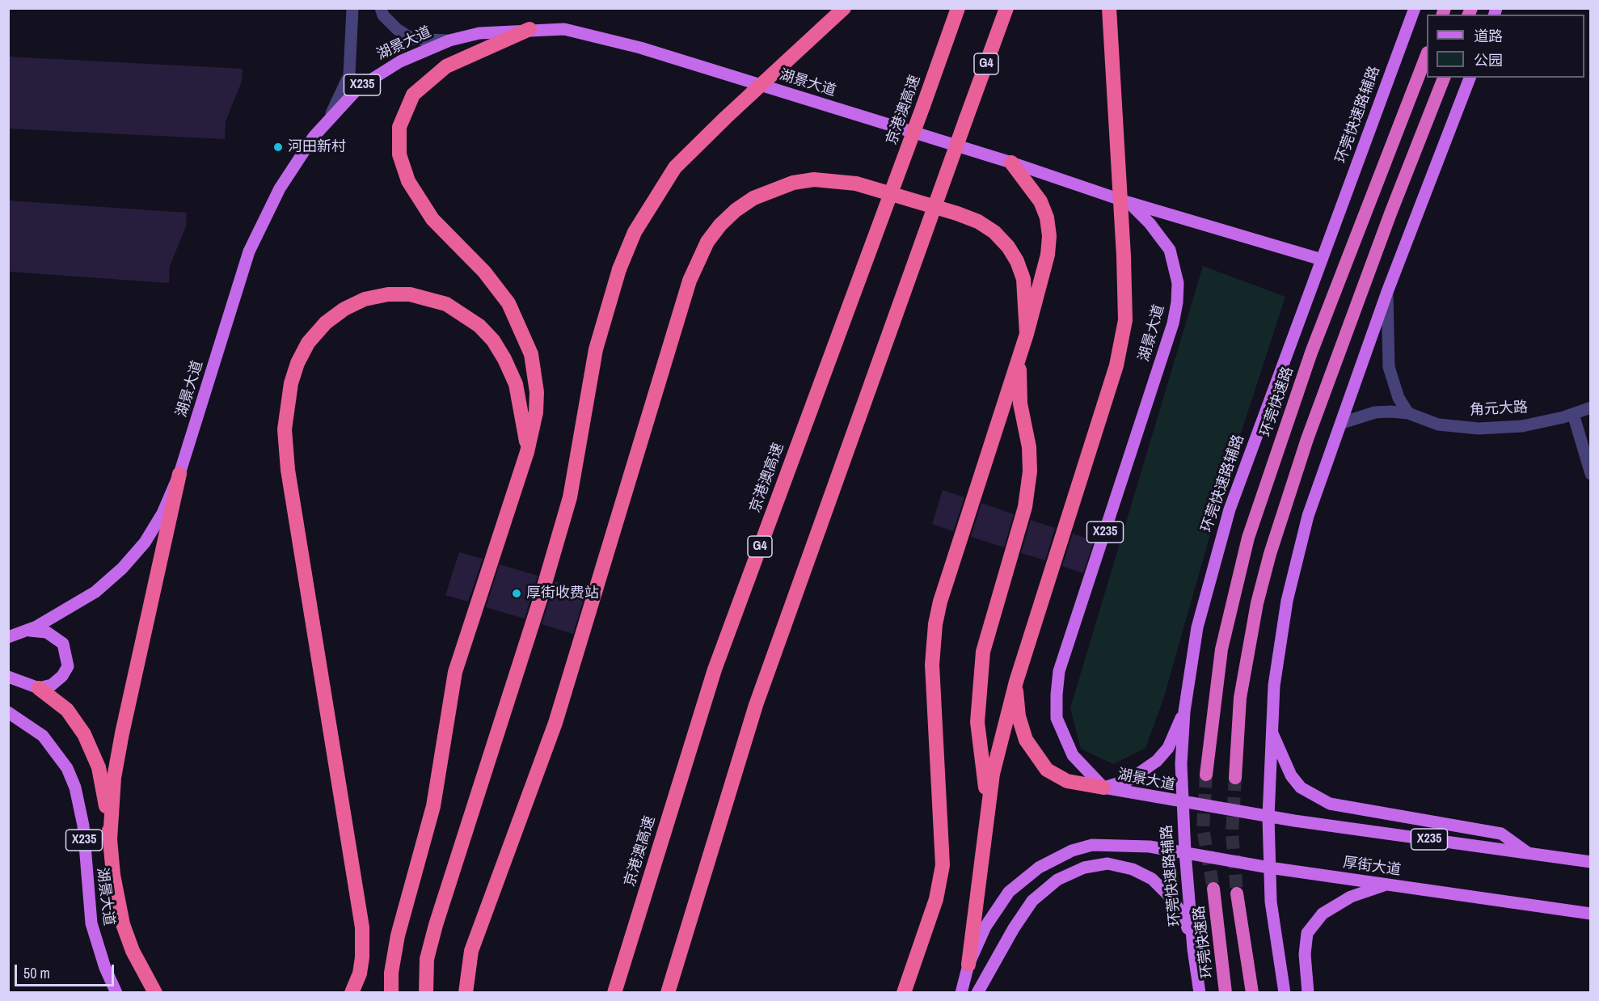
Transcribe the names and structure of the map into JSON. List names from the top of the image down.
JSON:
{
  "streets": {
    "highway": ["G4", "京港澳高速", "环莞快速路"],
    "main road": [
      "湖景大道",
      "X235",
      "环莞快速路辅路",
      "厚街大道"
    ],
    "street": ["角元大路"]
  },
  "crossings": [
    ["湖景大道", "X235"],
    ["湖景大道", "环莞快速路辅路"],
    ["环莞快速路辅路", "厚街大道"]
  ],
  "places": ["河田新村", "厚街收费站"],
  "legend": ["道路", "公园"],
  "scale_bar": "50 m"
}
